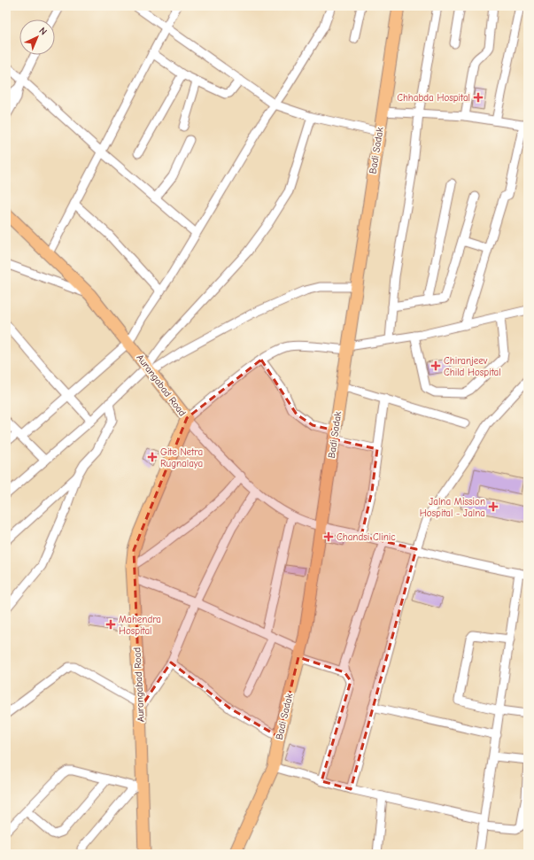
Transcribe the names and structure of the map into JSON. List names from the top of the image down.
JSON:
{
  "streets": {
    "main road": ["Badi Sadak", "Aurangabad Road"]
  },
  "places": {
    "health": [
      "Chhabda Hospital",
      "Chiranjeev Child Hospital",
      "Gite Netra Rugnalaya",
      "Jalna Mission Hospital - Jalna",
      "Chandsi Clinic",
      "Mahendra Hospital"
    ]
  },
  "north": "top right"
}
